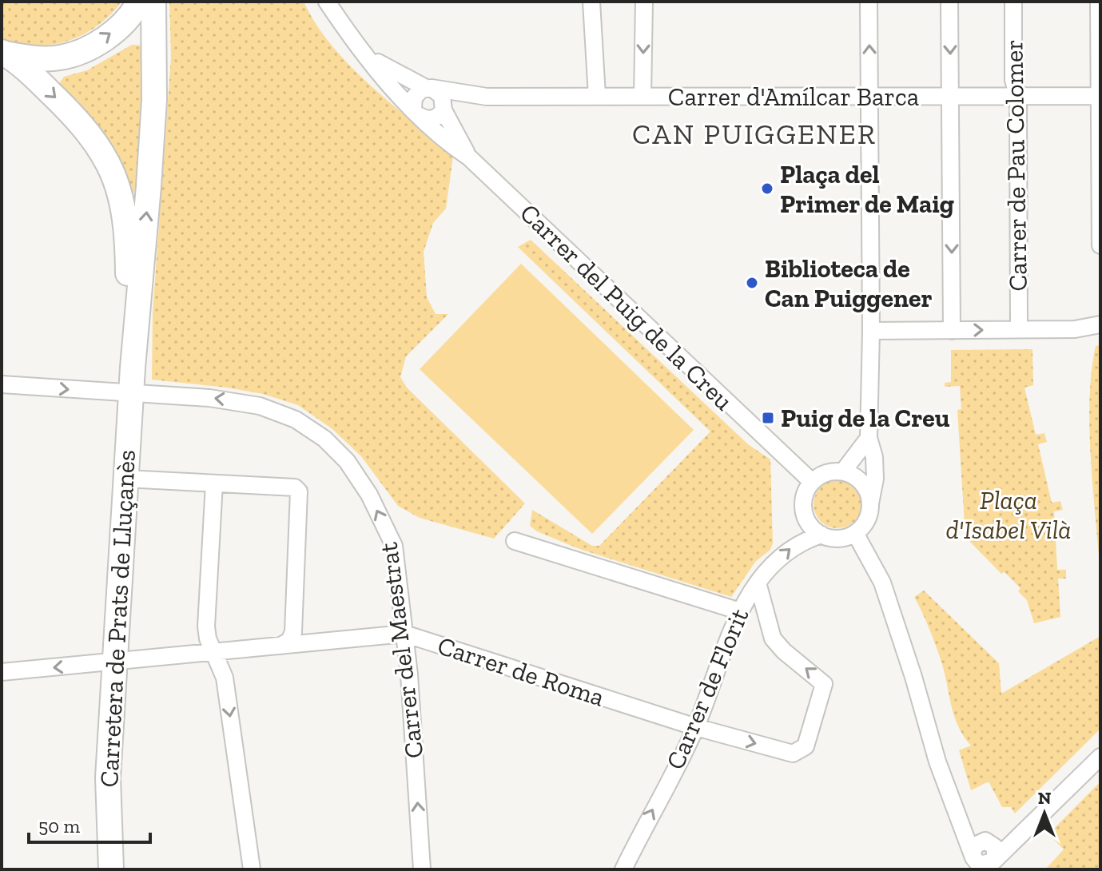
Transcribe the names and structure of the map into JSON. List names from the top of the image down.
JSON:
{
  "streets": {
    "street": [
      "Carrer d'Amílcar Barca",
      "Carrer de Pau Colomer",
      "Carrer del Puig de la Creu",
      "Carretera de Prats de Lluçanès",
      "Carrer del Maestrat",
      "Carrer de Roma",
      "Carrer de Florit"
    ]
  },
  "crossings": [
    ["Carrer d'Amílcar Barca", "Carrer de Pau Colomer"],
    ["Carrer d'Amílcar Barca", "Carrer del Puig de la Creu"],
    ["Carrer del Puig de la Creu", "Carrer de Florit"],
    ["Carretera de Prats de Lluçanès", "Carrer del Maestrat"],
    ["Carretera de Prats de Lluçanès", "Carrer de Roma"],
    ["Carrer del Maestrat", "Carrer de Roma"],
    ["Carrer de Roma", "Carrer de Florit"]
  ],
  "one_way": ["Carrer de Florit"],
  "districts": ["CAN PUIGGENER"],
  "parks": ["Plaça d'Isabel Vilà"],
  "places": {
    "other": ["Plaça del Primer de Maig", "Biblioteca de Can Puiggener"],
    "transit": ["Puig de la Creu"]
  },
  "scale_bar": "50 m",
  "north": "top"
}
